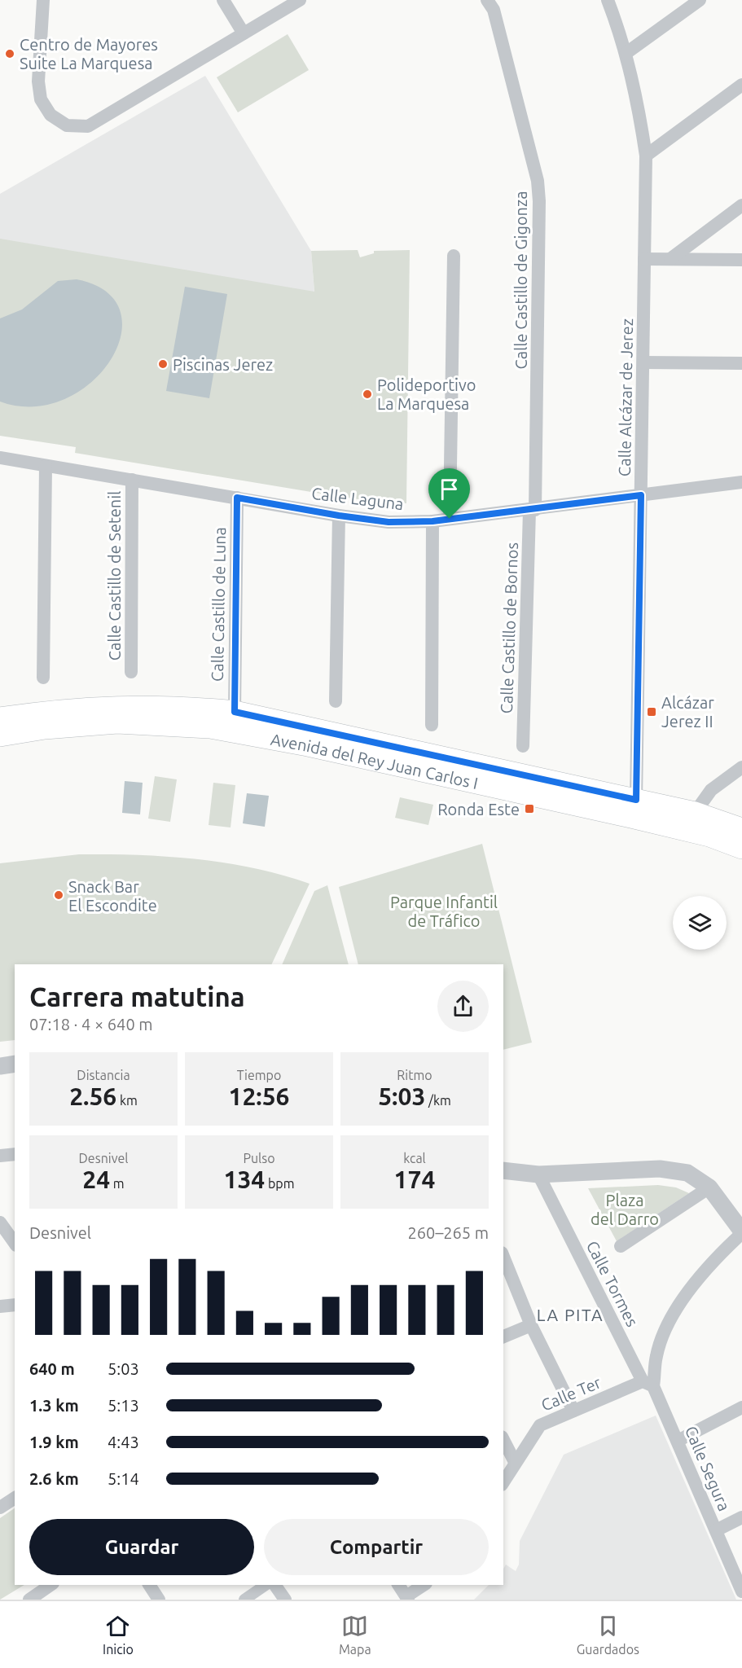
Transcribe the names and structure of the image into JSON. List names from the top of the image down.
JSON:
{
  "streets": {
    "main road": ["Avenida del Rey Juan Carlos I"],
    "street": [
      "Calle Castillo de Gigonza",
      "Calle Alcázar de Jerez",
      "Calle Laguna",
      "Calle Castillo de Setenil",
      "Calle Castillo de Luna",
      "Calle Castillo de Bornos",
      "Calle Tormes",
      "Calle Ter",
      "Calle Segura"
    ]
  },
  "crossings": [
    ["Calle Castillo de Gigonza", "Calle Laguna"],
    ["Calle Castillo de Gigonza", "Calle Castillo de Bornos"],
    ["Calle Alcázar de Jerez", "Calle Laguna"],
    ["Calle Alcázar de Jerez", "Avenida del Rey Juan Carlos I"],
    ["Calle Laguna", "Calle Castillo de Setenil"],
    ["Calle Laguna", "Calle Castillo de Luna"],
    ["Calle Laguna", "Calle Castillo de Bornos"],
    ["Calle Castillo de Luna", "Avenida del Rey Juan Carlos I"],
    ["Calle Tormes", "Calle Ter"],
    ["Calle Tormes", "Calle Segura"],
    ["Calle Ter", "Calle Segura"]
  ],
  "districts": ["LA PITA"],
  "parks": ["Parque Infantil de Tráfico", "Plaza del Darro"],
  "places": {
    "other": [
      "Centro de Mayores Suite La Marquesa",
      "Piscinas Jerez",
      "Polideportivo La Marquesa",
      "Snack Bar El Escondite"
    ],
    "transit": ["Alcázar Jerez II", "Ronda Este"]
  },
  "page": {
    "heading": ["Carrera matutina", "07:18 · 4 × 640 m"],
    "stats": [
      ["Distancia", "2.56 km"],
      ["Tiempo", "12:56"],
      ["Ritmo", "5:03 /km"],
      ["Desnivel", "24 m"],
      ["Pulso", "134 bpm"],
      ["kcal", "174"]
    ],
    "chart": ["Desnivel", "260–265 m"],
    "list": [
      {
        "name": "640 m",
        "note": "5:03"
      },
      {
        "name": "1.3 km",
        "note": "5:13"
      },
      {
        "name": "1.9 km",
        "note": "4:43"
      },
      {
        "name": "2.6 km",
        "note": "5:14"
      }
    ],
    "buttons": ["Guardar", "Compartir"],
    "tabs": ["Inicio", "Mapa", "Guardados"]
  }
}
